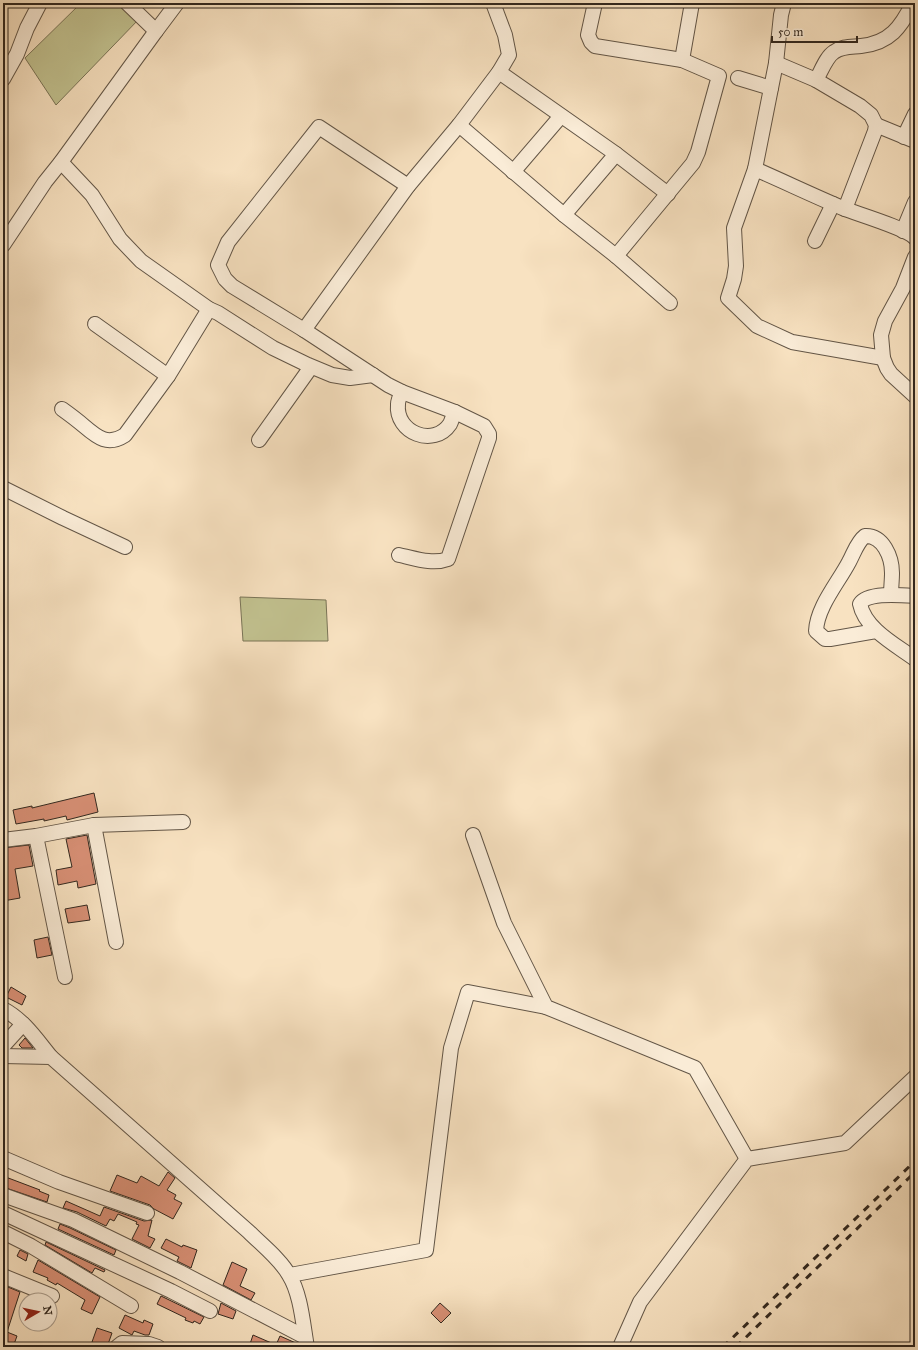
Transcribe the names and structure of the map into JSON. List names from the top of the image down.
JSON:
{
  "scale_bar": "50 m",
  "north": "right"
}
